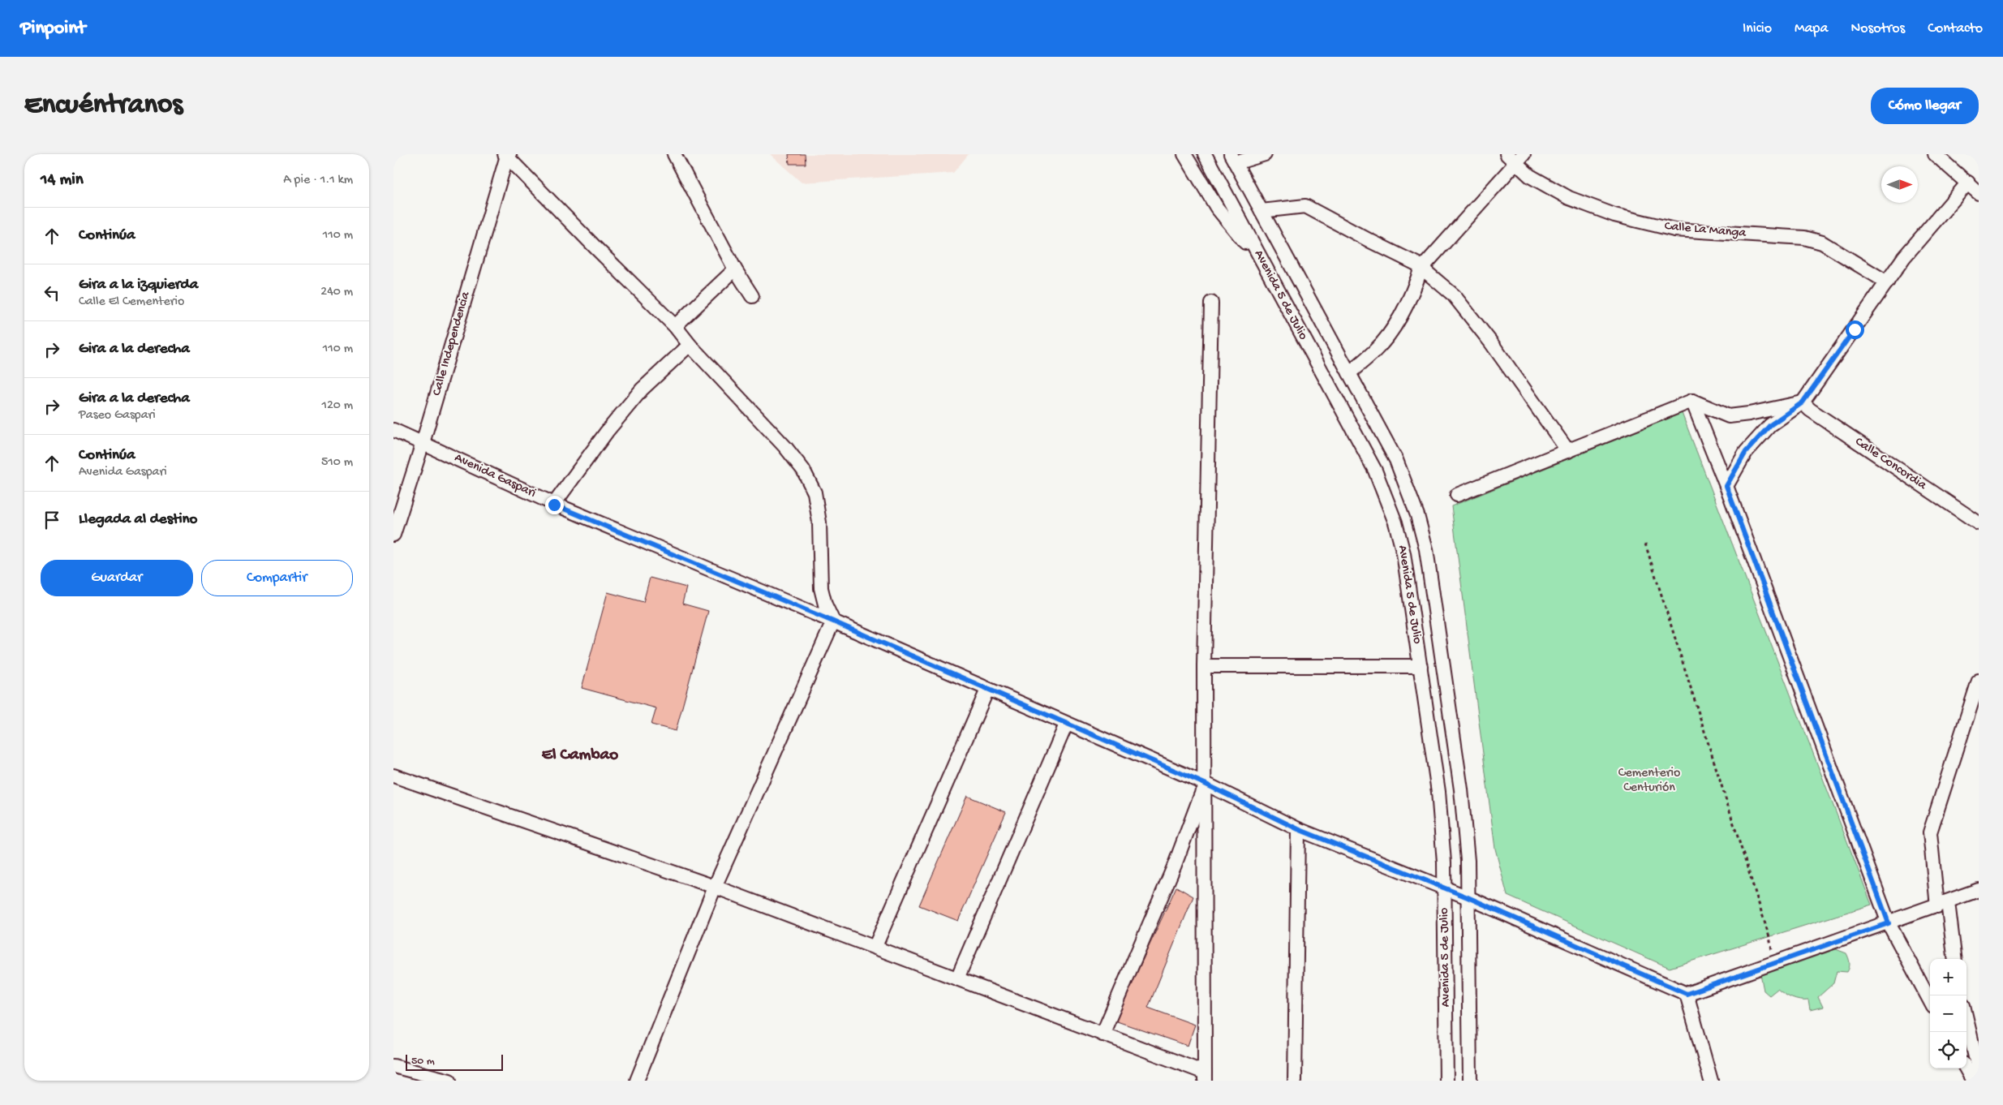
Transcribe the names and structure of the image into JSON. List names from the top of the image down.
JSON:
{
  "streets": {
    "street": [
      "Calle La Manga",
      "Avenida 5 de Julio",
      "Calle Independencia",
      "Calle Concordia",
      "Avenida Gaspari"
    ]
  },
  "crossings": [
    ["Avenida 5 de Julio", "Avenida Gaspari"],
    ["Calle Independencia", "Avenida Gaspari"]
  ],
  "districts": ["El Cambao"],
  "parks": ["Cementerio Centurión"],
  "scale_bar": "50 m",
  "north": "right",
  "page": {
    "header": "Pinpoint",
    "nav": [
      "Inicio",
      "Mapa",
      "Nosotros",
      "Contacto"
    ],
    "buttons": [
      "Cómo llegar",
      ["Guardar", "Compartir"]
    ],
    "title": "Encuéntranos",
    "heading": ["14 min", "A pie · 1.1 km"],
    "list": [
      ["Continúa", "110 m"],
      ["Gira a la izquierda", "Calle El Cementerio", "240 m"],
      ["Gira a la derecha", "110 m"],
      ["Gira a la derecha", "Paseo Gaspari", "120 m"],
      ["Continúa", "Avenida Gaspari", "510 m"],
      "Llegada al destino"
    ],
    "map_buttons": ["+", "−"],
    "scale": "50 m"
  }
}
